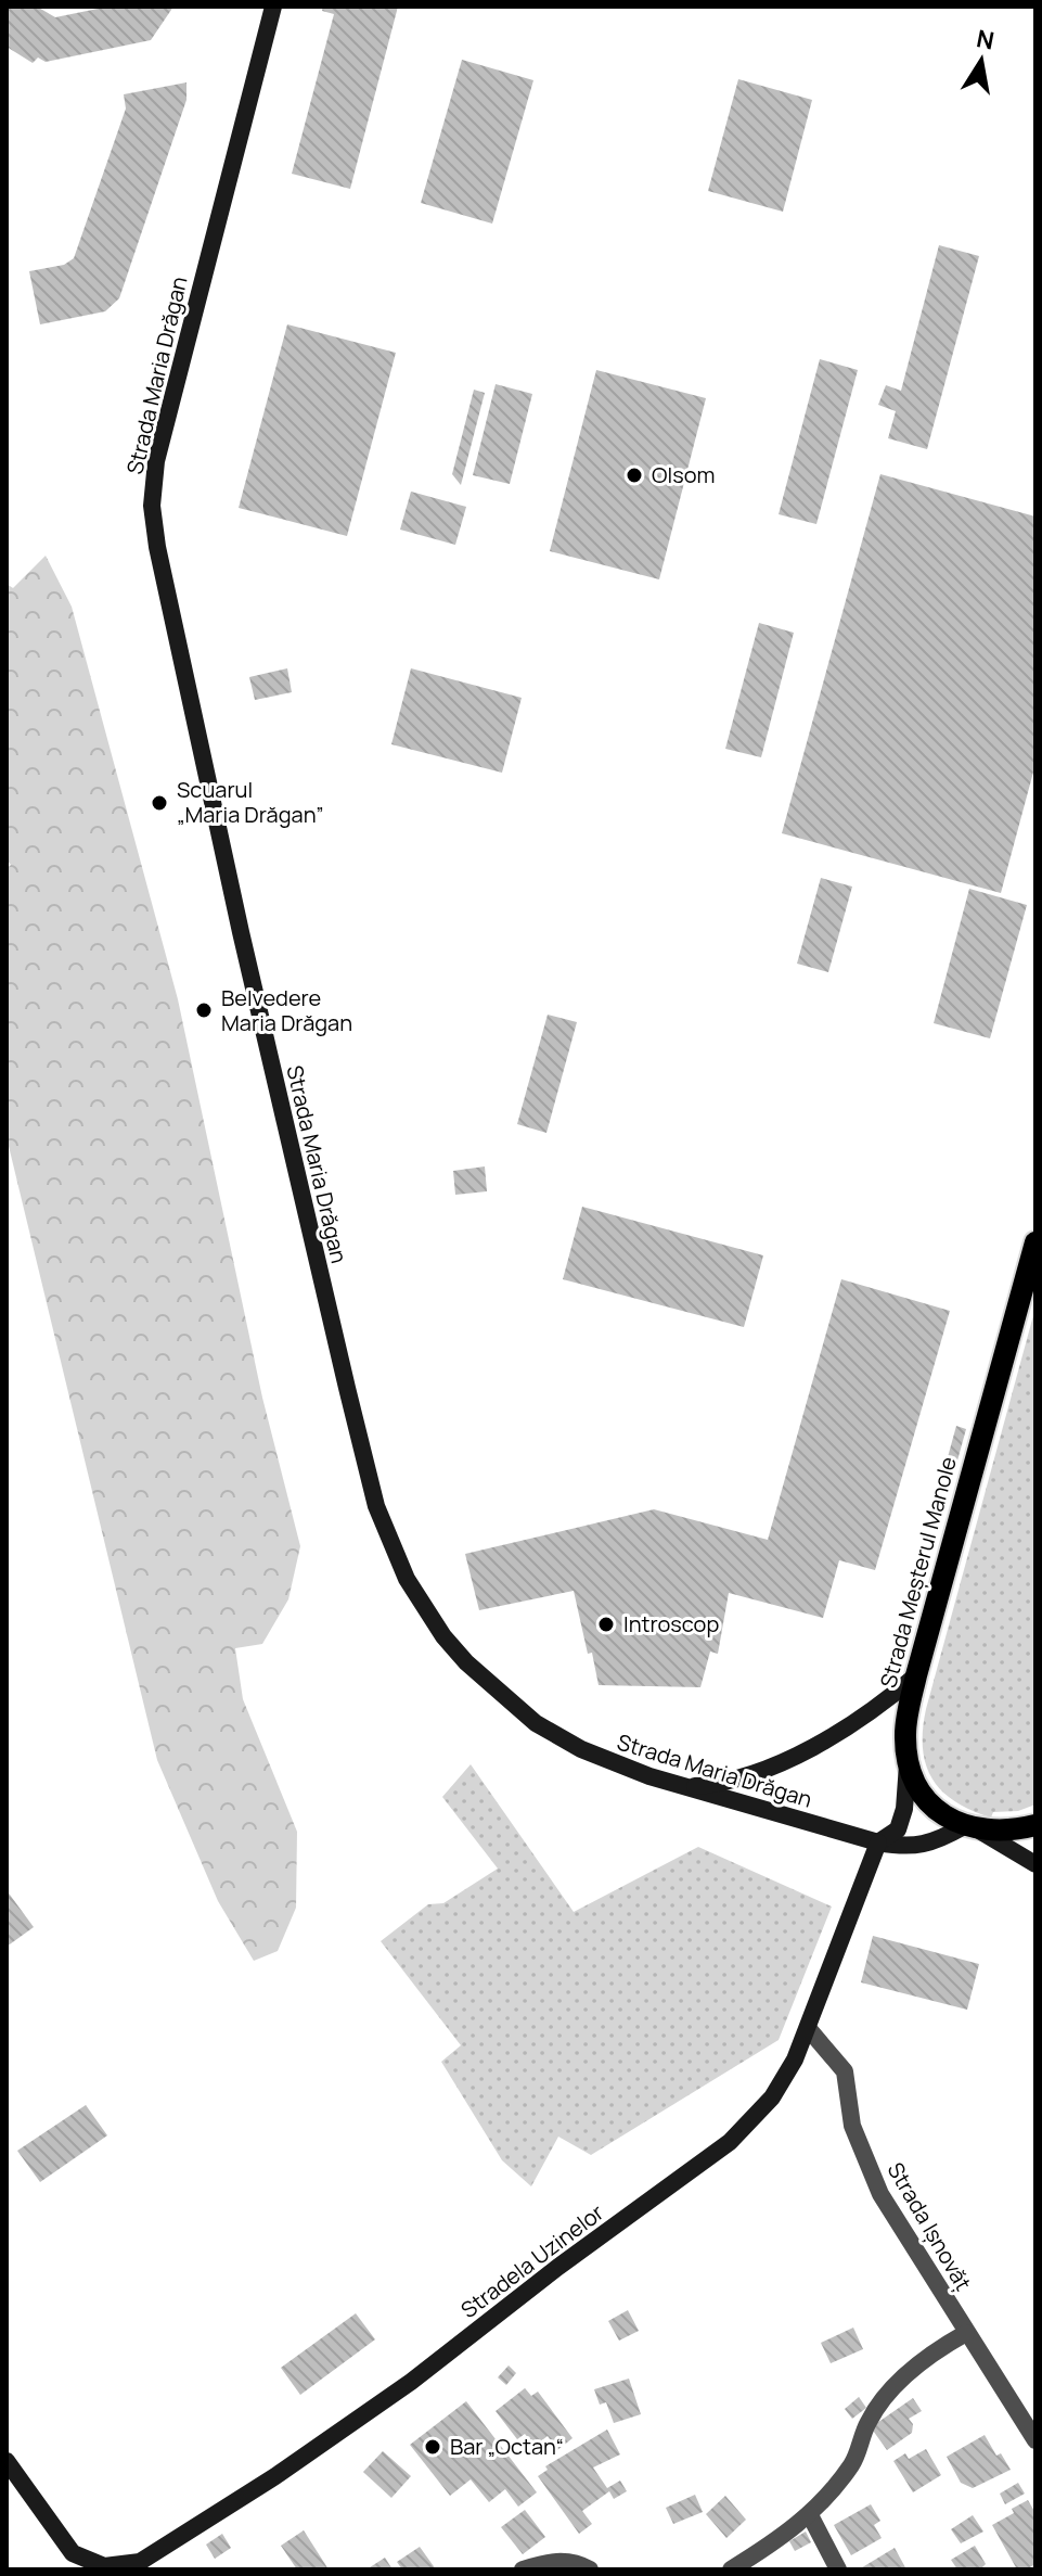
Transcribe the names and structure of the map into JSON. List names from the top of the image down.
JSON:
{
  "streets": {
    "main road": ["Strada Maria Drăgan", "Strada Meșterul Manole", "Stradela Uzinelor"],
    "street": ["Strada Ișnovăț"]
  },
  "crossings": [
    ["Strada Maria Drăgan", "Strada Meșterul Manole"],
    ["Strada Maria Drăgan", "Stradela Uzinelor"],
    ["Strada Meșterul Manole", "Stradela Uzinelor"],
    ["Strada Ișnovăț", "Stradela Uzinelor"]
  ],
  "places": [
    "Olsom",
    "Scuarul „Maria Drăgan”",
    "Belvedere Maria Drăgan",
    "Introscop",
    "Bar „Octan“"
  ],
  "north": "top"
}
